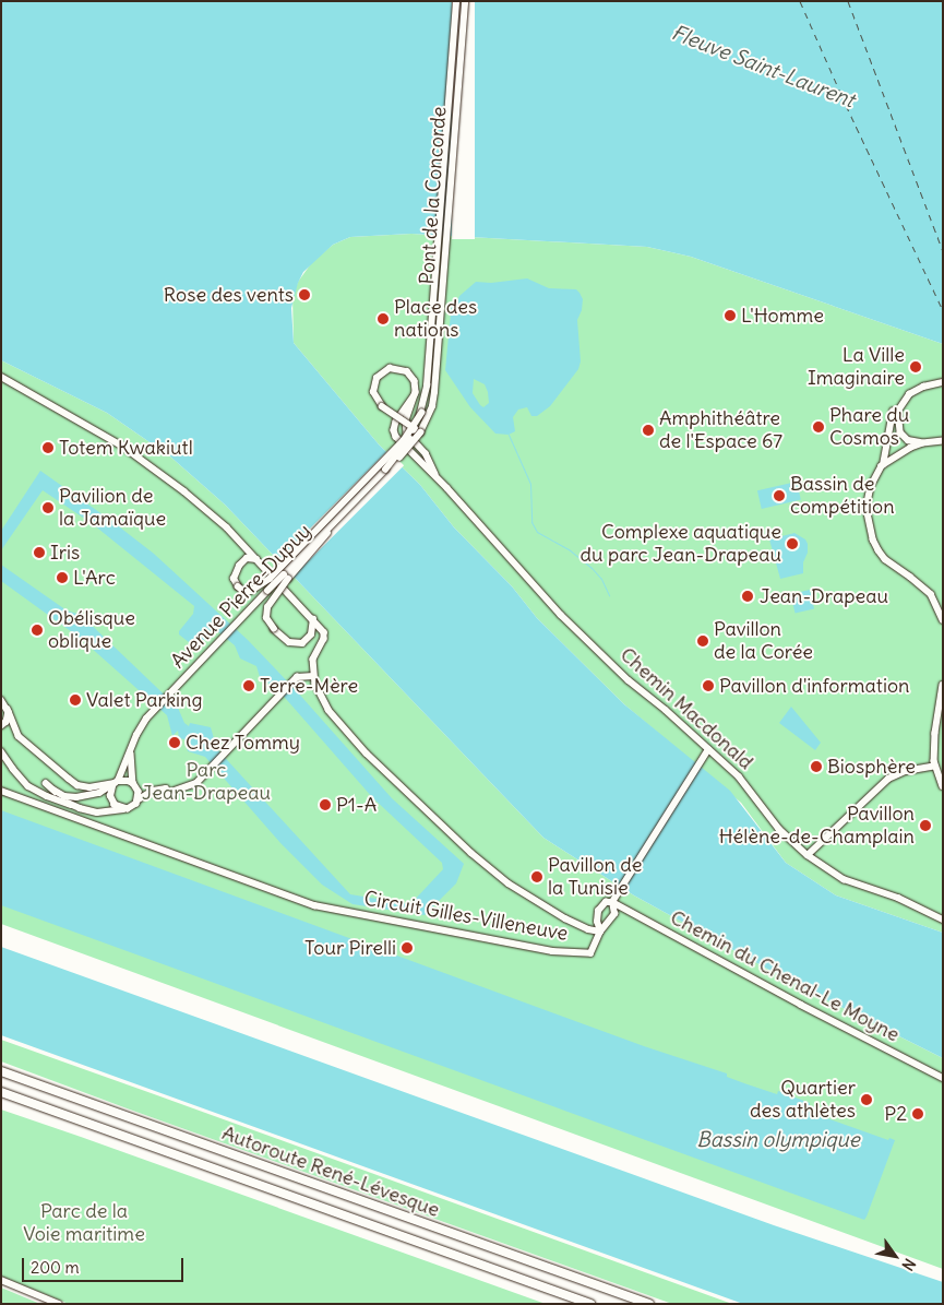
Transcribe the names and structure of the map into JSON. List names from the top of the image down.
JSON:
{
  "streets": {
    "highway": ["Autoroute René-Lévesque"],
    "street": [
      "Pont de la Concorde",
      "Avenue Pierre-Dupuy",
      "Chemin Macdonald",
      "Circuit Gilles-Villeneuve",
      "Chemin du Chenal-Le Moyne"
    ]
  },
  "crossings": [
    ["Pont de la Concorde", "Avenue Pierre-Dupuy"]
  ],
  "water": ["Fleuve Saint-Laurent", "Bassin olympique"],
  "parks": ["Parc Jean-Drapeau", "Parc de la Voie maritime"],
  "places": [
    "Rose des vents",
    "L'Homme",
    "Place des nations",
    "La Ville Imaginaire",
    "Phare du Cosmos",
    "Amphithéâtre de l'Espace 67",
    "Totem Kwakiutl",
    "Bassin de compétition",
    "Pavilion de la Jamaïque",
    "Complexe aquatique du parc Jean-Drapeau",
    "Iris",
    "L'Arc",
    "Jean-Drapeau",
    "Obélisque oblique",
    "Pavillon de la Corée",
    "Terre-Mère",
    "Pavillon d'information",
    "Valet Parking",
    "Chez Tommy",
    "Biosphère",
    "P1-A",
    "Pavillon Hélène-de-Champlain",
    "Pavillon de la Tunisie",
    "Tour Pirelli",
    "Quartier des athlètes",
    "P2"
  ],
  "scale_bar": "200 m",
  "north": "bottom right"
}
